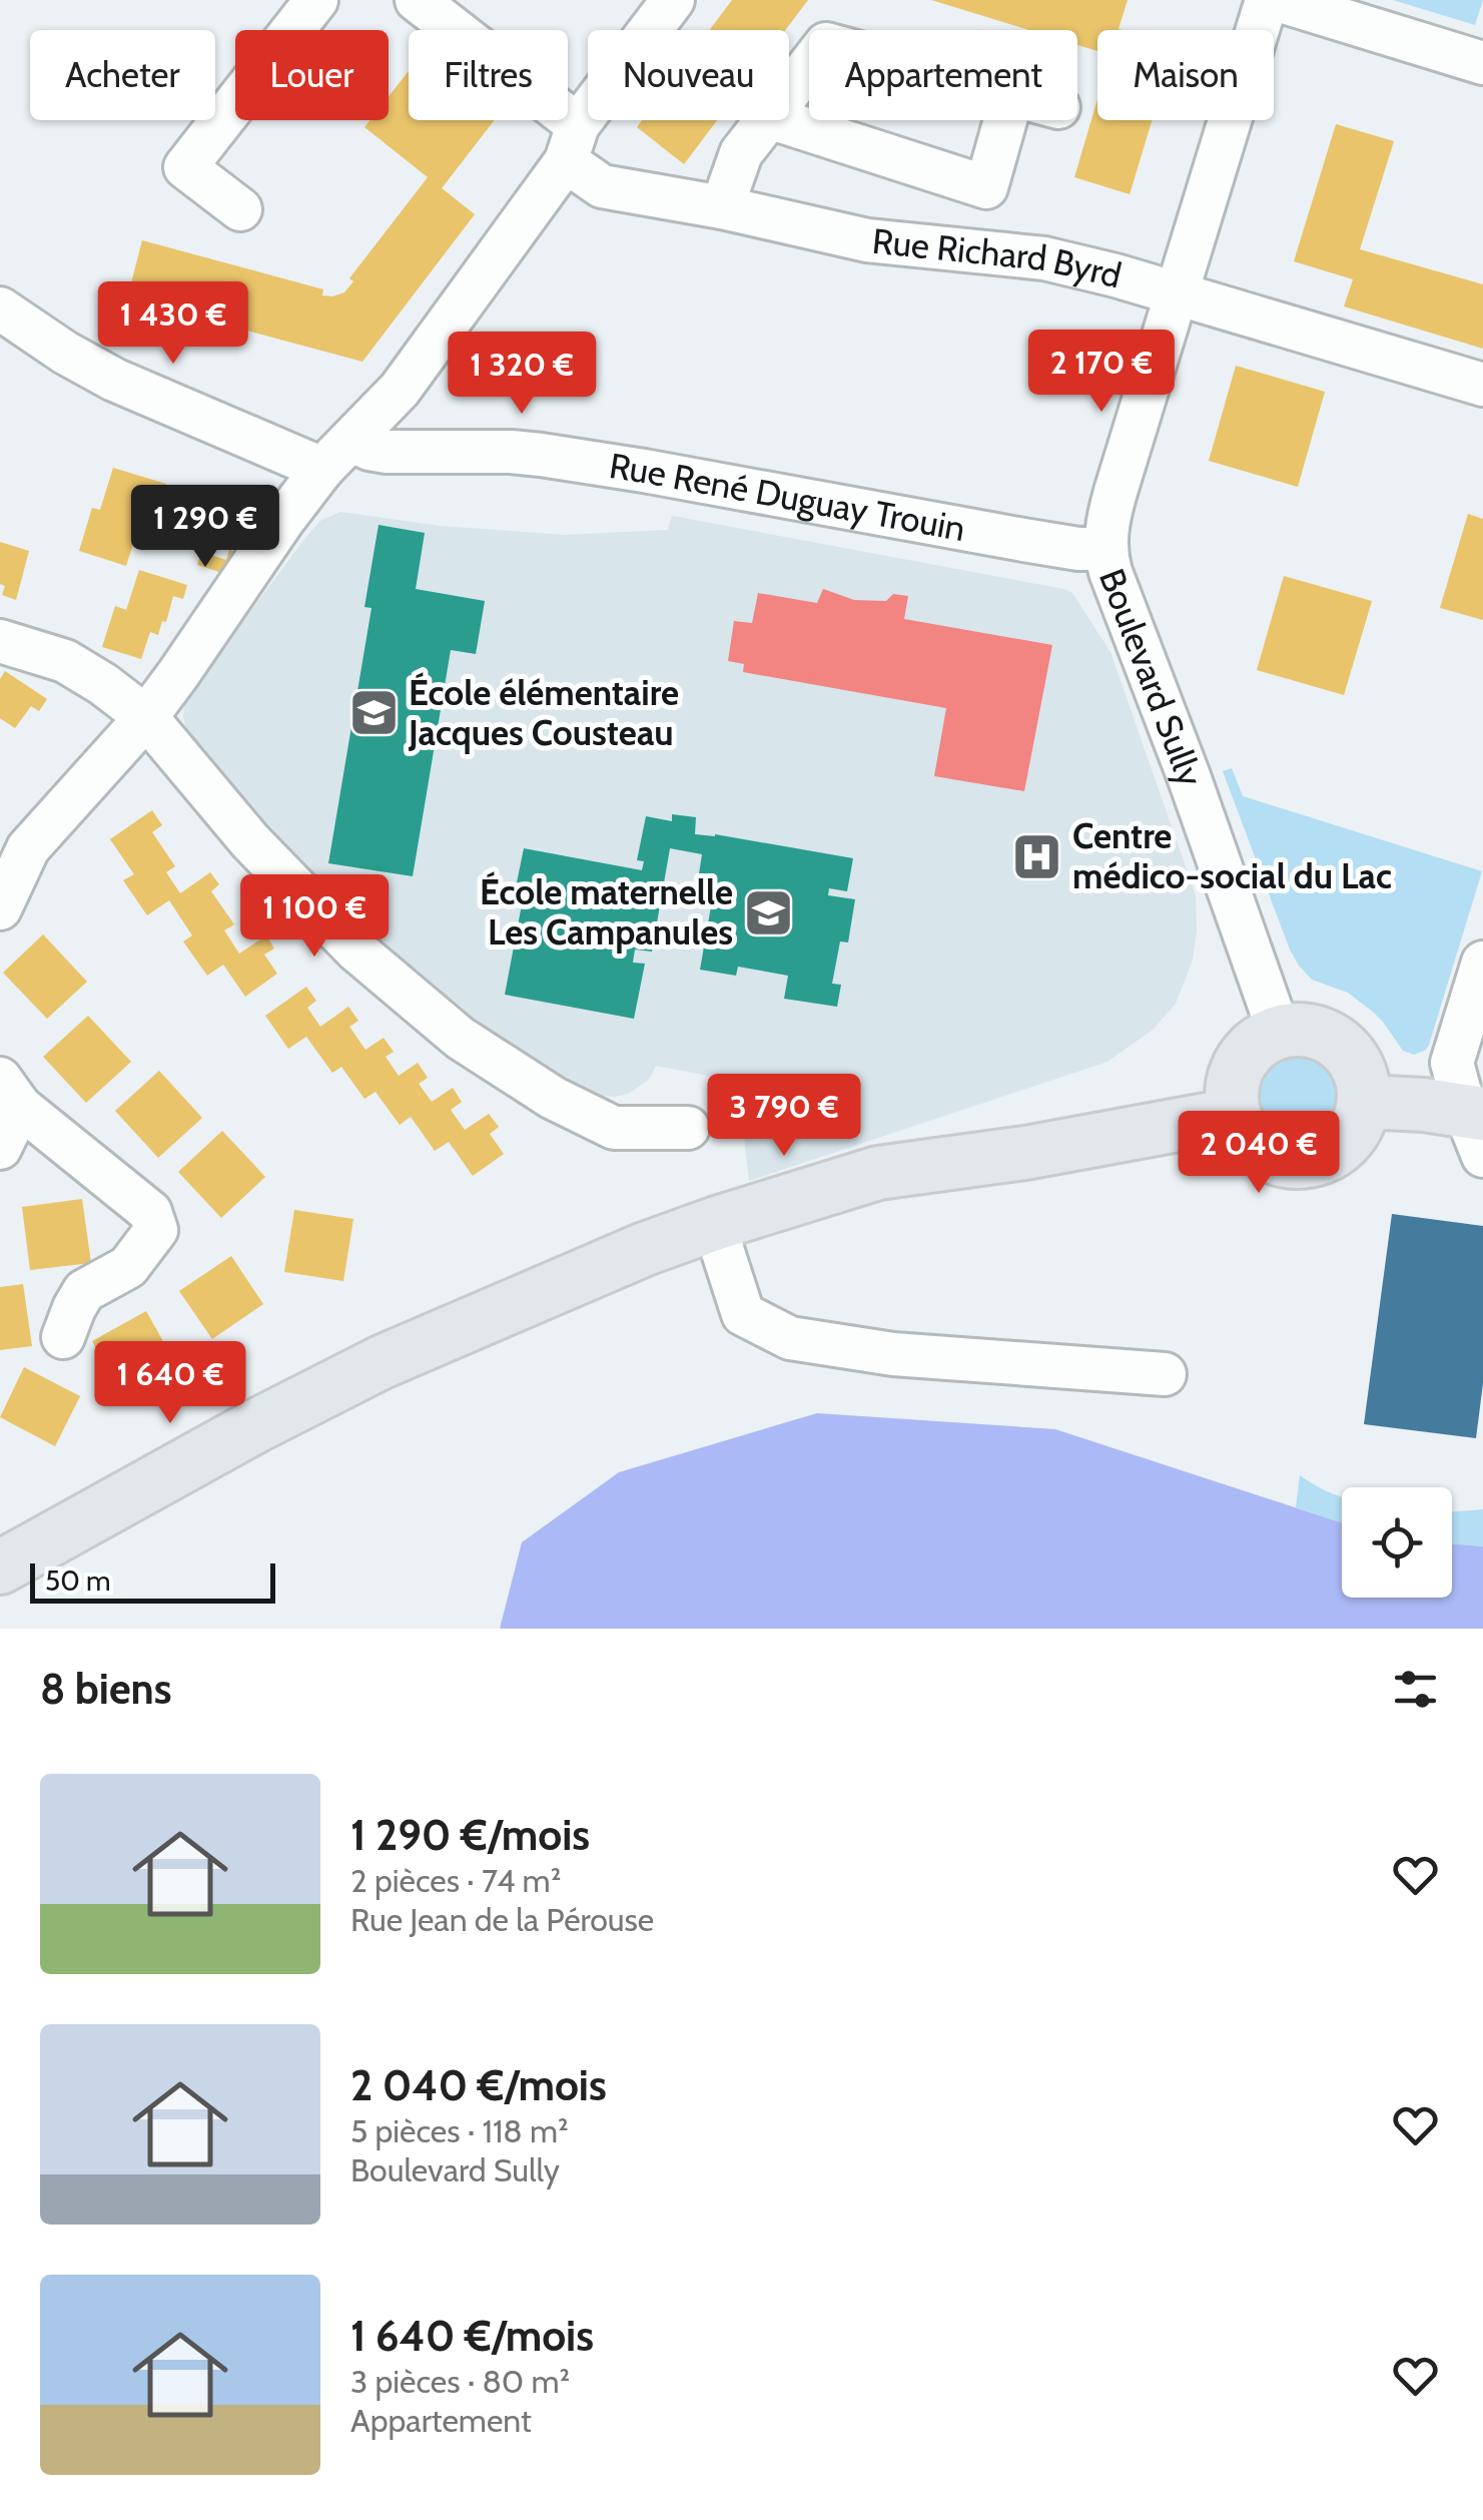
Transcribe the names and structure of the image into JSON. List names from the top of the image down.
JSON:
{
  "streets": {
    "street": ["Rue Richard Byrd", "Rue René Duguay Trouin", "Boulevard Sully"]
  },
  "crossings": [
    ["Rue René Duguay Trouin", "Boulevard Sully"]
  ],
  "places": {
    "school or university": ["École élémentaire Jacques Cousteau", "École maternelle Les Campanules"],
    "hospital": ["Centre médico-social du Lac"]
  },
  "scale_bar": "50 m",
  "page": {
    "chip": [
      "Acheter",
      "Louer",
      "Filtres",
      "Nouveau",
      "Appartement",
      "Maison"
    ],
    "price": [
      "1 430 €",
      "2 170 €",
      "1 320 €",
      "1 290 €",
      "1 100 €",
      "3 790 €",
      "2 040 €",
      "1 640 €"
    ],
    "scale": "50 m",
    "heading": "8 biens",
    "list": [
      {
        "name": "1 290 €/mois",
        "note": "2 pièces · 74 m² · Rue Jean de la Pérouse"
      },
      {
        "name": "2 040 €/mois",
        "note": "5 pièces · 118 m² · Boulevard Sully"
      },
      {
        "name": "1 640 €/mois",
        "note": "3 pièces · 80 m² · Appartement"
      }
    ]
  }
}
